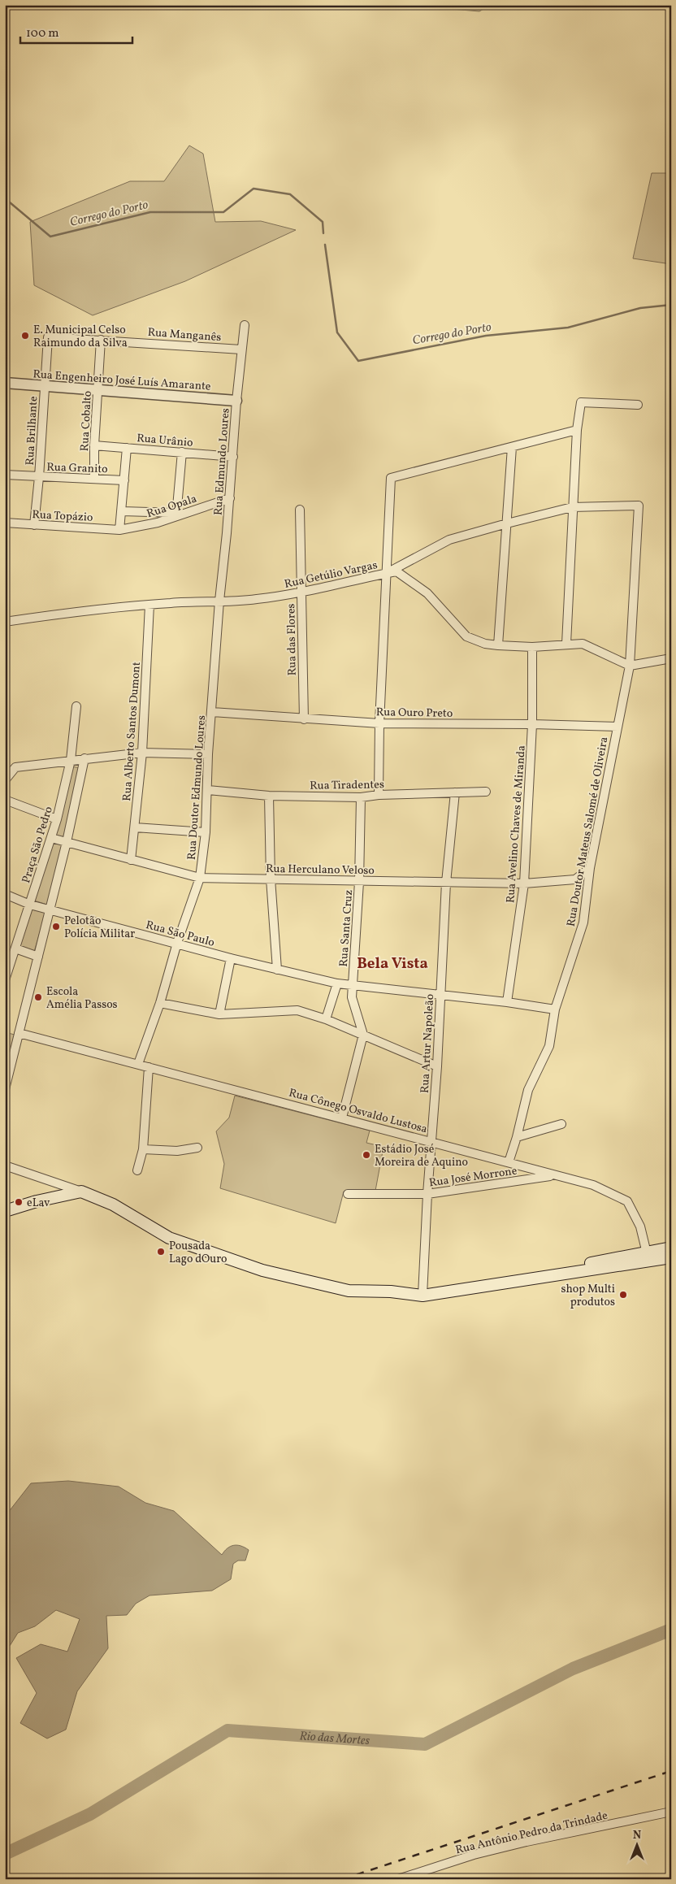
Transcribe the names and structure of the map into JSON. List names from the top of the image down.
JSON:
{
  "streets": {
    "street": [
      "Rua Manganês",
      "Rua Engenheiro José Luís Amarante",
      "Rua Cobalto",
      "Rua Brilhante",
      "Rua Urânio",
      "Rua Edmundo Loures",
      "Rua Granito",
      "Rua Opala",
      "Rua Topázio",
      "Rua Getúlio Vargas",
      "Rua das Flores",
      "Rua Ouro Preto",
      "Rua Alberto Santos Dumont",
      "Rua Tiradentes",
      "Rua Doutor Edmundo Loures",
      "Rua Avelino Chaves de Miranda",
      "Rua Doutor Mateus Salomé de Oliveira",
      "Praça São Pedro",
      "Rua Herculano Veloso",
      "Rua Santa Cruz",
      "Rua São Paulo",
      "Rua Artur Napoleão",
      "Rua Cônego Osvaldo Lustosa",
      "Rua José Morrone",
      "Rua Antônio Pedro da Trindade"
    ]
  },
  "crossings": [
    ["Rua Manganês", "Rua Cobalto"],
    ["Rua Manganês", "Rua Brilhante"],
    ["Rua Manganês", "Rua Edmundo Loures"],
    ["Rua Engenheiro José Luís Amarante", "Rua Cobalto"],
    ["Rua Engenheiro José Luís Amarante", "Rua Brilhante"],
    ["Rua Engenheiro José Luís Amarante", "Rua Edmundo Loures"],
    ["Rua Cobalto", "Rua Urânio"],
    ["Rua Cobalto", "Rua Granito"],
    ["Rua Brilhante", "Rua Granito"],
    ["Rua Brilhante", "Rua Topázio"],
    ["Rua Urânio", "Rua Edmundo Loures"],
    ["Rua Edmundo Loures", "Rua Opala"],
    ["Rua Edmundo Loures", "Rua Getúlio Vargas"],
    ["Rua Edmundo Loures", "Rua Doutor Edmundo Loures"],
    ["Rua Opala", "Rua Topázio"],
    ["Rua Getúlio Vargas", "Rua das Flores"],
    ["Rua Getúlio Vargas", "Rua Alberto Santos Dumont"],
    ["Rua Getúlio Vargas", "Rua Doutor Edmundo Loures"],
    ["Rua Getúlio Vargas", "Rua Avelino Chaves de Miranda"],
    ["Rua Getúlio Vargas", "Rua Doutor Mateus Salomé de Oliveira"],
    ["Rua das Flores", "Rua Ouro Preto"],
    ["Rua Ouro Preto", "Rua Doutor Edmundo Loures"],
    ["Rua Ouro Preto", "Rua Avelino Chaves de Miranda"],
    ["Rua Ouro Preto", "Rua Doutor Mateus Salomé de Oliveira"],
    ["Rua Alberto Santos Dumont", "Rua Herculano Veloso"],
    ["Rua Tiradentes", "Rua Doutor Edmundo Loures"],
    ["Rua Tiradentes", "Rua Santa Cruz"],
    ["Rua Tiradentes", "Rua Artur Napoleão"],
    ["Rua Doutor Edmundo Loures", "Rua Herculano Veloso"],
    ["Rua Doutor Edmundo Loures", "Rua São Paulo"],
    ["Rua Doutor Edmundo Loures", "Rua Cônego Osvaldo Lustosa"],
    ["Rua Avelino Chaves de Miranda", "Rua Herculano Veloso"],
    ["Rua Avelino Chaves de Miranda", "Rua São Paulo"],
    ["Rua Doutor Mateus Salomé de Oliveira", "Rua Herculano Veloso"],
    ["Rua Doutor Mateus Salomé de Oliveira", "Rua São Paulo"],
    ["Rua Doutor Mateus Salomé de Oliveira", "Rua Cônego Osvaldo Lustosa"],
    ["Praça São Pedro", "Rua Herculano Veloso"],
    ["Praça São Pedro", "Rua São Paulo"],
    ["Rua Herculano Veloso", "Rua Santa Cruz"],
    ["Rua Herculano Veloso", "Rua Artur Napoleão"],
    ["Rua Santa Cruz", "Rua São Paulo"],
    ["Rua São Paulo", "Rua Artur Napoleão"],
    ["Rua Artur Napoleão", "Rua Cônego Osvaldo Lustosa"],
    ["Rua Artur Napoleão", "Rua José Morrone"],
    ["Rua Cônego Osvaldo Lustosa", "Rua José Morrone"]
  ],
  "districts": ["Bela Vista"],
  "water": ["Corrego do Porto", "Rio das Mortes"],
  "places": [
    "E. Municipal Celso Raimundo da Silva",
    "Pelotão Polícia Militar",
    "Escola Amélia Passos",
    "Estádio José Moreira de Aquino",
    "eLav",
    "Pousada Lago dOuro",
    "shop Multi produtos"
  ],
  "scale_bar": "100 m",
  "north": "top"
}
